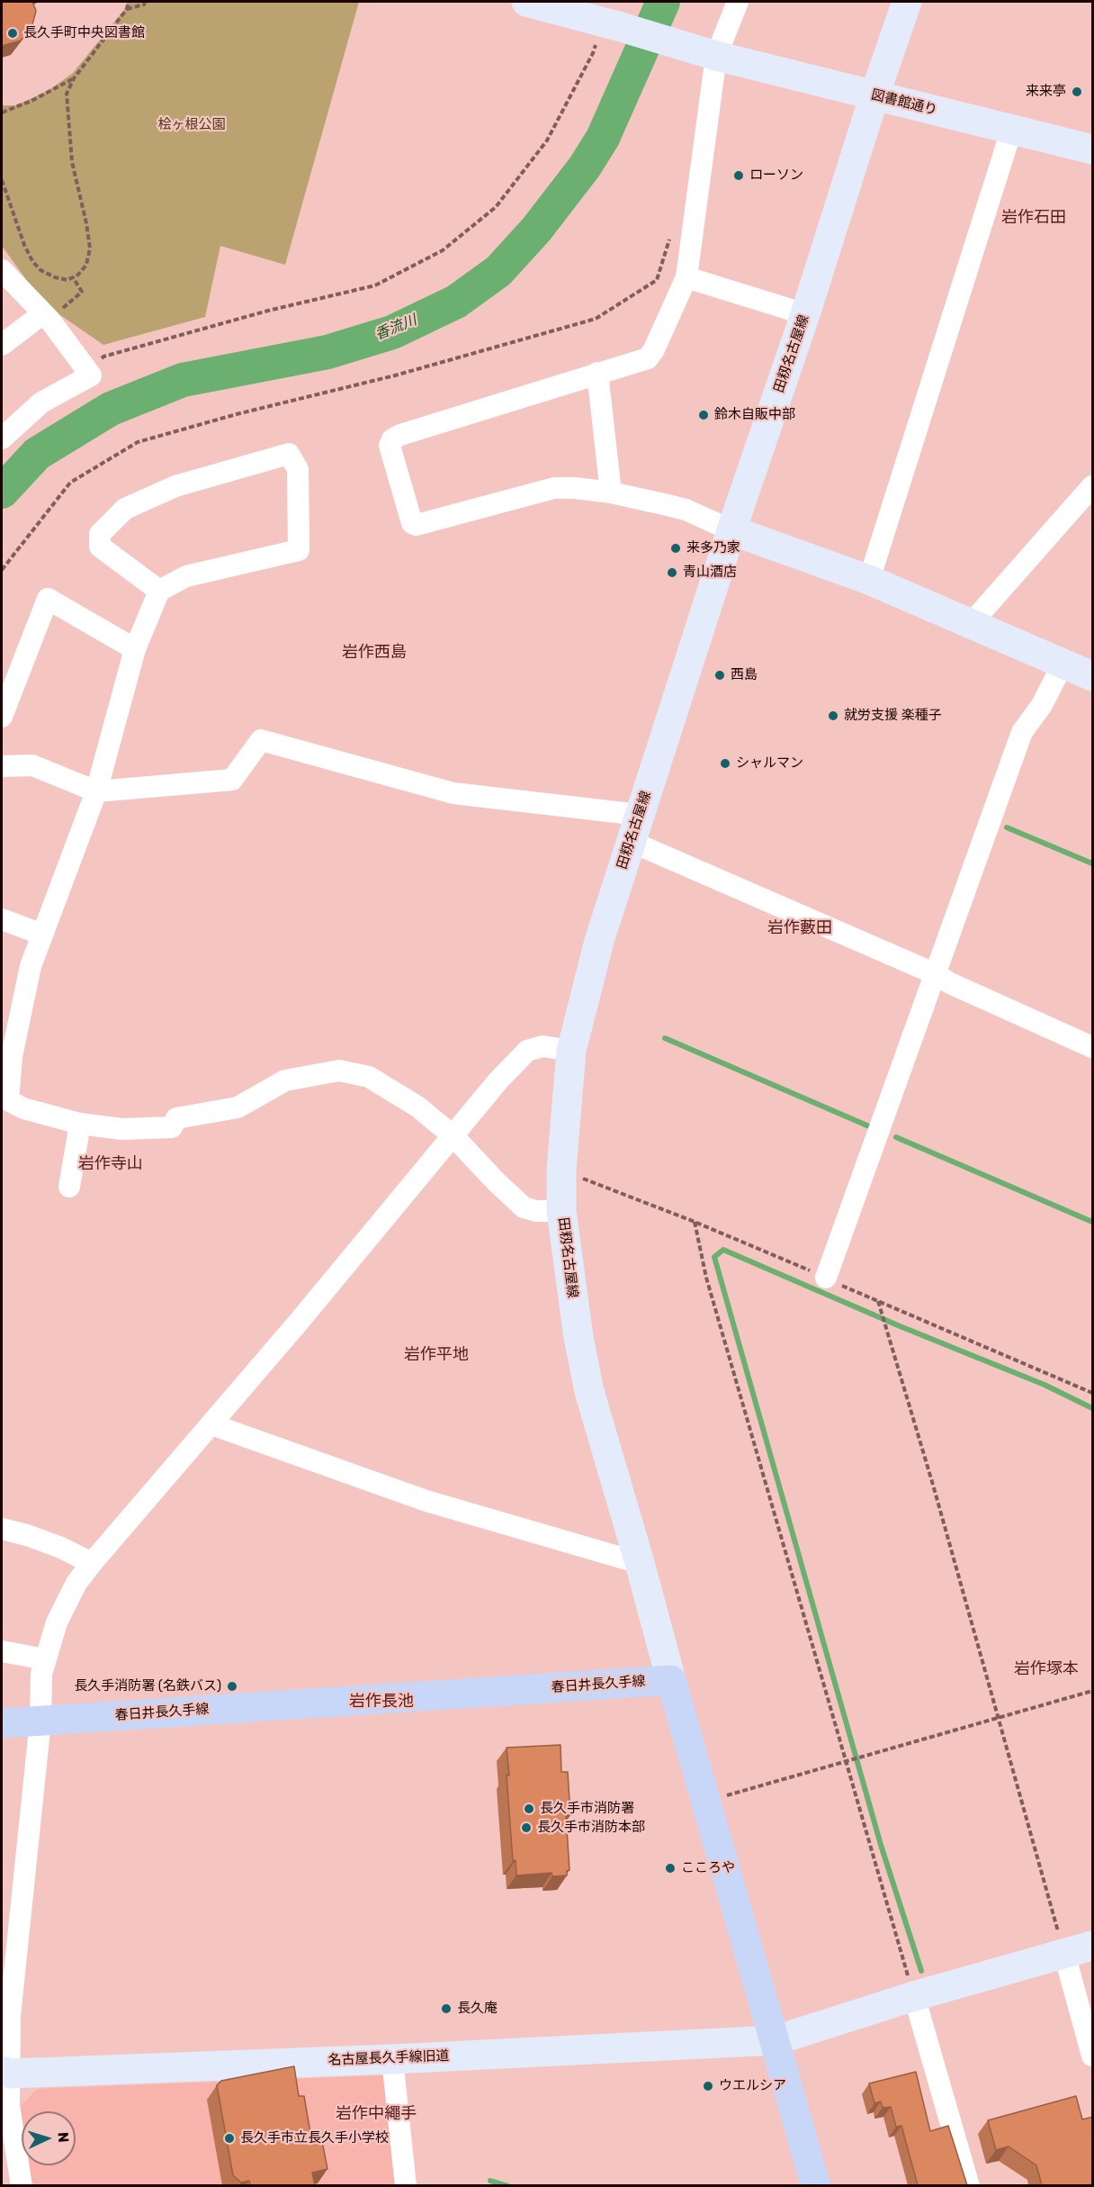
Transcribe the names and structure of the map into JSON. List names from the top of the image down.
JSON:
{
  "streets": {
    "main road": ["春日井長久手線"],
    "street": ["図書館通り", "田籾名古屋線", "名古屋長久手線旧道"]
  },
  "crossings": [
    ["図書館通り", "田籾名古屋線"],
    ["田籾名古屋線", "春日井長久手線"]
  ],
  "districts": [
    "岩作石田",
    "岩作西島",
    "岩作藪田",
    "岩作寺山",
    "岩作平地",
    "岩作塚本",
    "岩作長池",
    "岩作中繩手"
  ],
  "water": ["香流川"],
  "parks": ["桧ヶ根公園"],
  "places": [
    "長久手町中央図書館",
    "来来亭",
    "ローソン",
    "鈴木自販中部",
    "来多乃家",
    "青山酒店",
    "西島",
    "就労支援 楽種子",
    "シャルマン",
    "長久手消防署 (名鉄バス)",
    "長久手市消防署",
    "長久手市消防本部",
    "こころや",
    "長久庵",
    "ウエルシア",
    "長久手市立長久手小学校"
  ],
  "north": "right"
}
